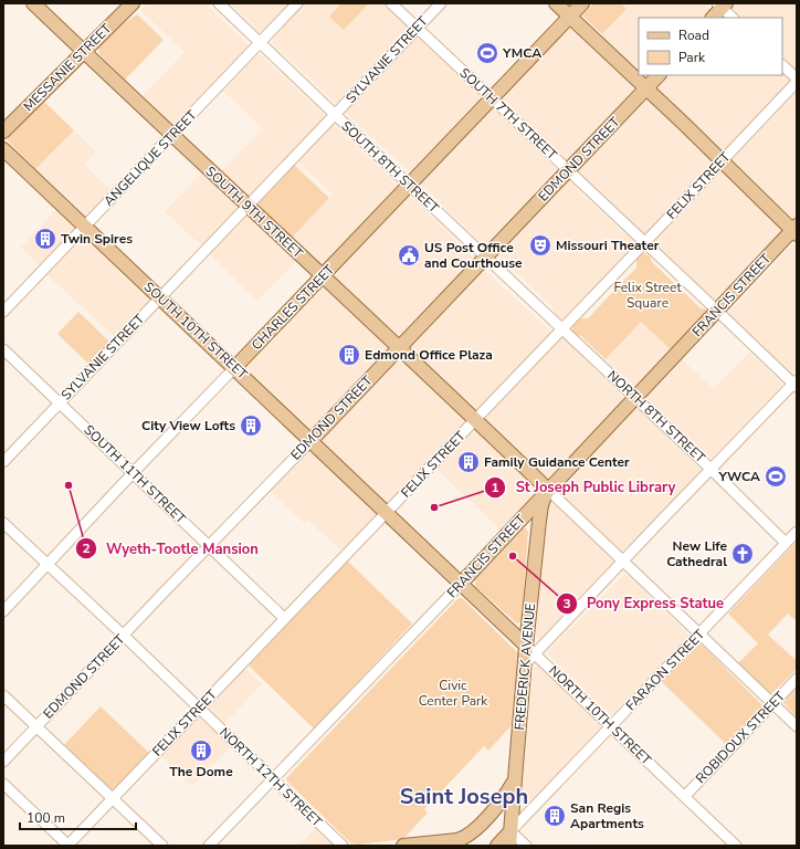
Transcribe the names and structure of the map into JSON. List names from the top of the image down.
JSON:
{
  "streets": {
    "main road": [
      "MESSANIE STREET",
      "EDMOND STREET",
      "SOUTH 9TH STREET",
      "FRANCIS STREET",
      "CHARLES STREET",
      "SOUTH 10TH STREET",
      "FREDERICK AVENUE",
      "FARAON STREET",
      "NORTH 10TH STREET"
    ],
    "street": [
      "SYLVANIE STREET",
      "SOUTH 7TH STREET",
      "ANGELIQUE STREET",
      "SOUTH 8TH STREET",
      "FELIX STREET",
      "NORTH 8TH STREET",
      "SOUTH 11TH STREET",
      "ROBIDOUX STREET",
      "NORTH 12TH STREET"
    ]
  },
  "crossings": [
    ["SYLVANIE STREET", "SOUTH 7TH STREET"],
    ["SYLVANIE STREET", "SOUTH 8TH STREET"],
    ["SYLVANIE STREET", "SOUTH 9TH STREET"],
    ["SYLVANIE STREET", "SOUTH 10TH STREET"],
    ["SYLVANIE STREET", "SOUTH 11TH STREET"],
    ["MESSANIE STREET", "SOUTH 9TH STREET"],
    ["SOUTH 7TH STREET", "EDMOND STREET"],
    ["SOUTH 7TH STREET", "FELIX STREET"],
    ["SOUTH 7TH STREET", "FRANCIS STREET"],
    ["SOUTH 7TH STREET", "CHARLES STREET"],
    ["ANGELIQUE STREET", "SOUTH 8TH STREET"],
    ["ANGELIQUE STREET", "SOUTH 9TH STREET"],
    ["ANGELIQUE STREET", "SOUTH 10TH STREET"],
    ["EDMOND STREET", "SOUTH 8TH STREET"],
    ["EDMOND STREET", "SOUTH 9TH STREET"],
    ["EDMOND STREET", "SOUTH 10TH STREET"],
    ["EDMOND STREET", "SOUTH 11TH STREET"],
    ["EDMOND STREET", "NORTH 12TH STREET"],
    ["SOUTH 8TH STREET", "FELIX STREET"],
    ["SOUTH 8TH STREET", "CHARLES STREET"],
    ["SOUTH 8TH STREET", "NORTH 8TH STREET"],
    ["FELIX STREET", "SOUTH 9TH STREET"],
    ["FELIX STREET", "SOUTH 10TH STREET"],
    ["FELIX STREET", "NORTH 8TH STREET"],
    ["FELIX STREET", "SOUTH 11TH STREET"],
    ["FELIX STREET", "NORTH 10TH STREET"],
    ["FELIX STREET", "NORTH 12TH STREET"],
    ["SOUTH 9TH STREET", "FRANCIS STREET"],
    ["SOUTH 9TH STREET", "CHARLES STREET"],
    ["SOUTH 9TH STREET", "FREDERICK AVENUE"],
    ["FRANCIS STREET", "NORTH 8TH STREET"],
    ["FRANCIS STREET", "FREDERICK AVENUE"],
    ["FRANCIS STREET", "NORTH 10TH STREET"],
    ["FRANCIS STREET", "NORTH 12TH STREET"],
    ["CHARLES STREET", "SOUTH 10TH STREET"],
    ["CHARLES STREET", "SOUTH 11TH STREET"],
    ["CHARLES STREET", "NORTH 12TH STREET"],
    ["SOUTH 10TH STREET", "NORTH 10TH STREET"],
    ["NORTH 8TH STREET", "FARAON STREET"],
    ["FREDERICK AVENUE", "FARAON STREET"],
    ["FREDERICK AVENUE", "NORTH 10TH STREET"],
    ["FARAON STREET", "NORTH 10TH STREET"],
    ["NORTH 10TH STREET", "ROBIDOUX STREET"]
  ],
  "districts": ["Saint Joseph"],
  "parks": ["Felix Street Square", "Civic Center Park"],
  "places": {
    "sports": ["YMCA", "YWCA"],
    "building": [
      "Twin Spires",
      "Edmond Office Plaza",
      "City View Lofts",
      "Family Guidance Center",
      "The Dome",
      "San Regis Apartments"
    ],
    "theatre": ["Missouri Theater"],
    "public building": ["US Post Office and Courthouse"],
    "other": ["Wyeth-Tootle Mansion", "St Joseph Public Library", "Pony Express Statue"],
    "church": ["New Life Cathedral"]
  },
  "legend": ["Road", "Park"],
  "scale_bar": "100 m"
}
